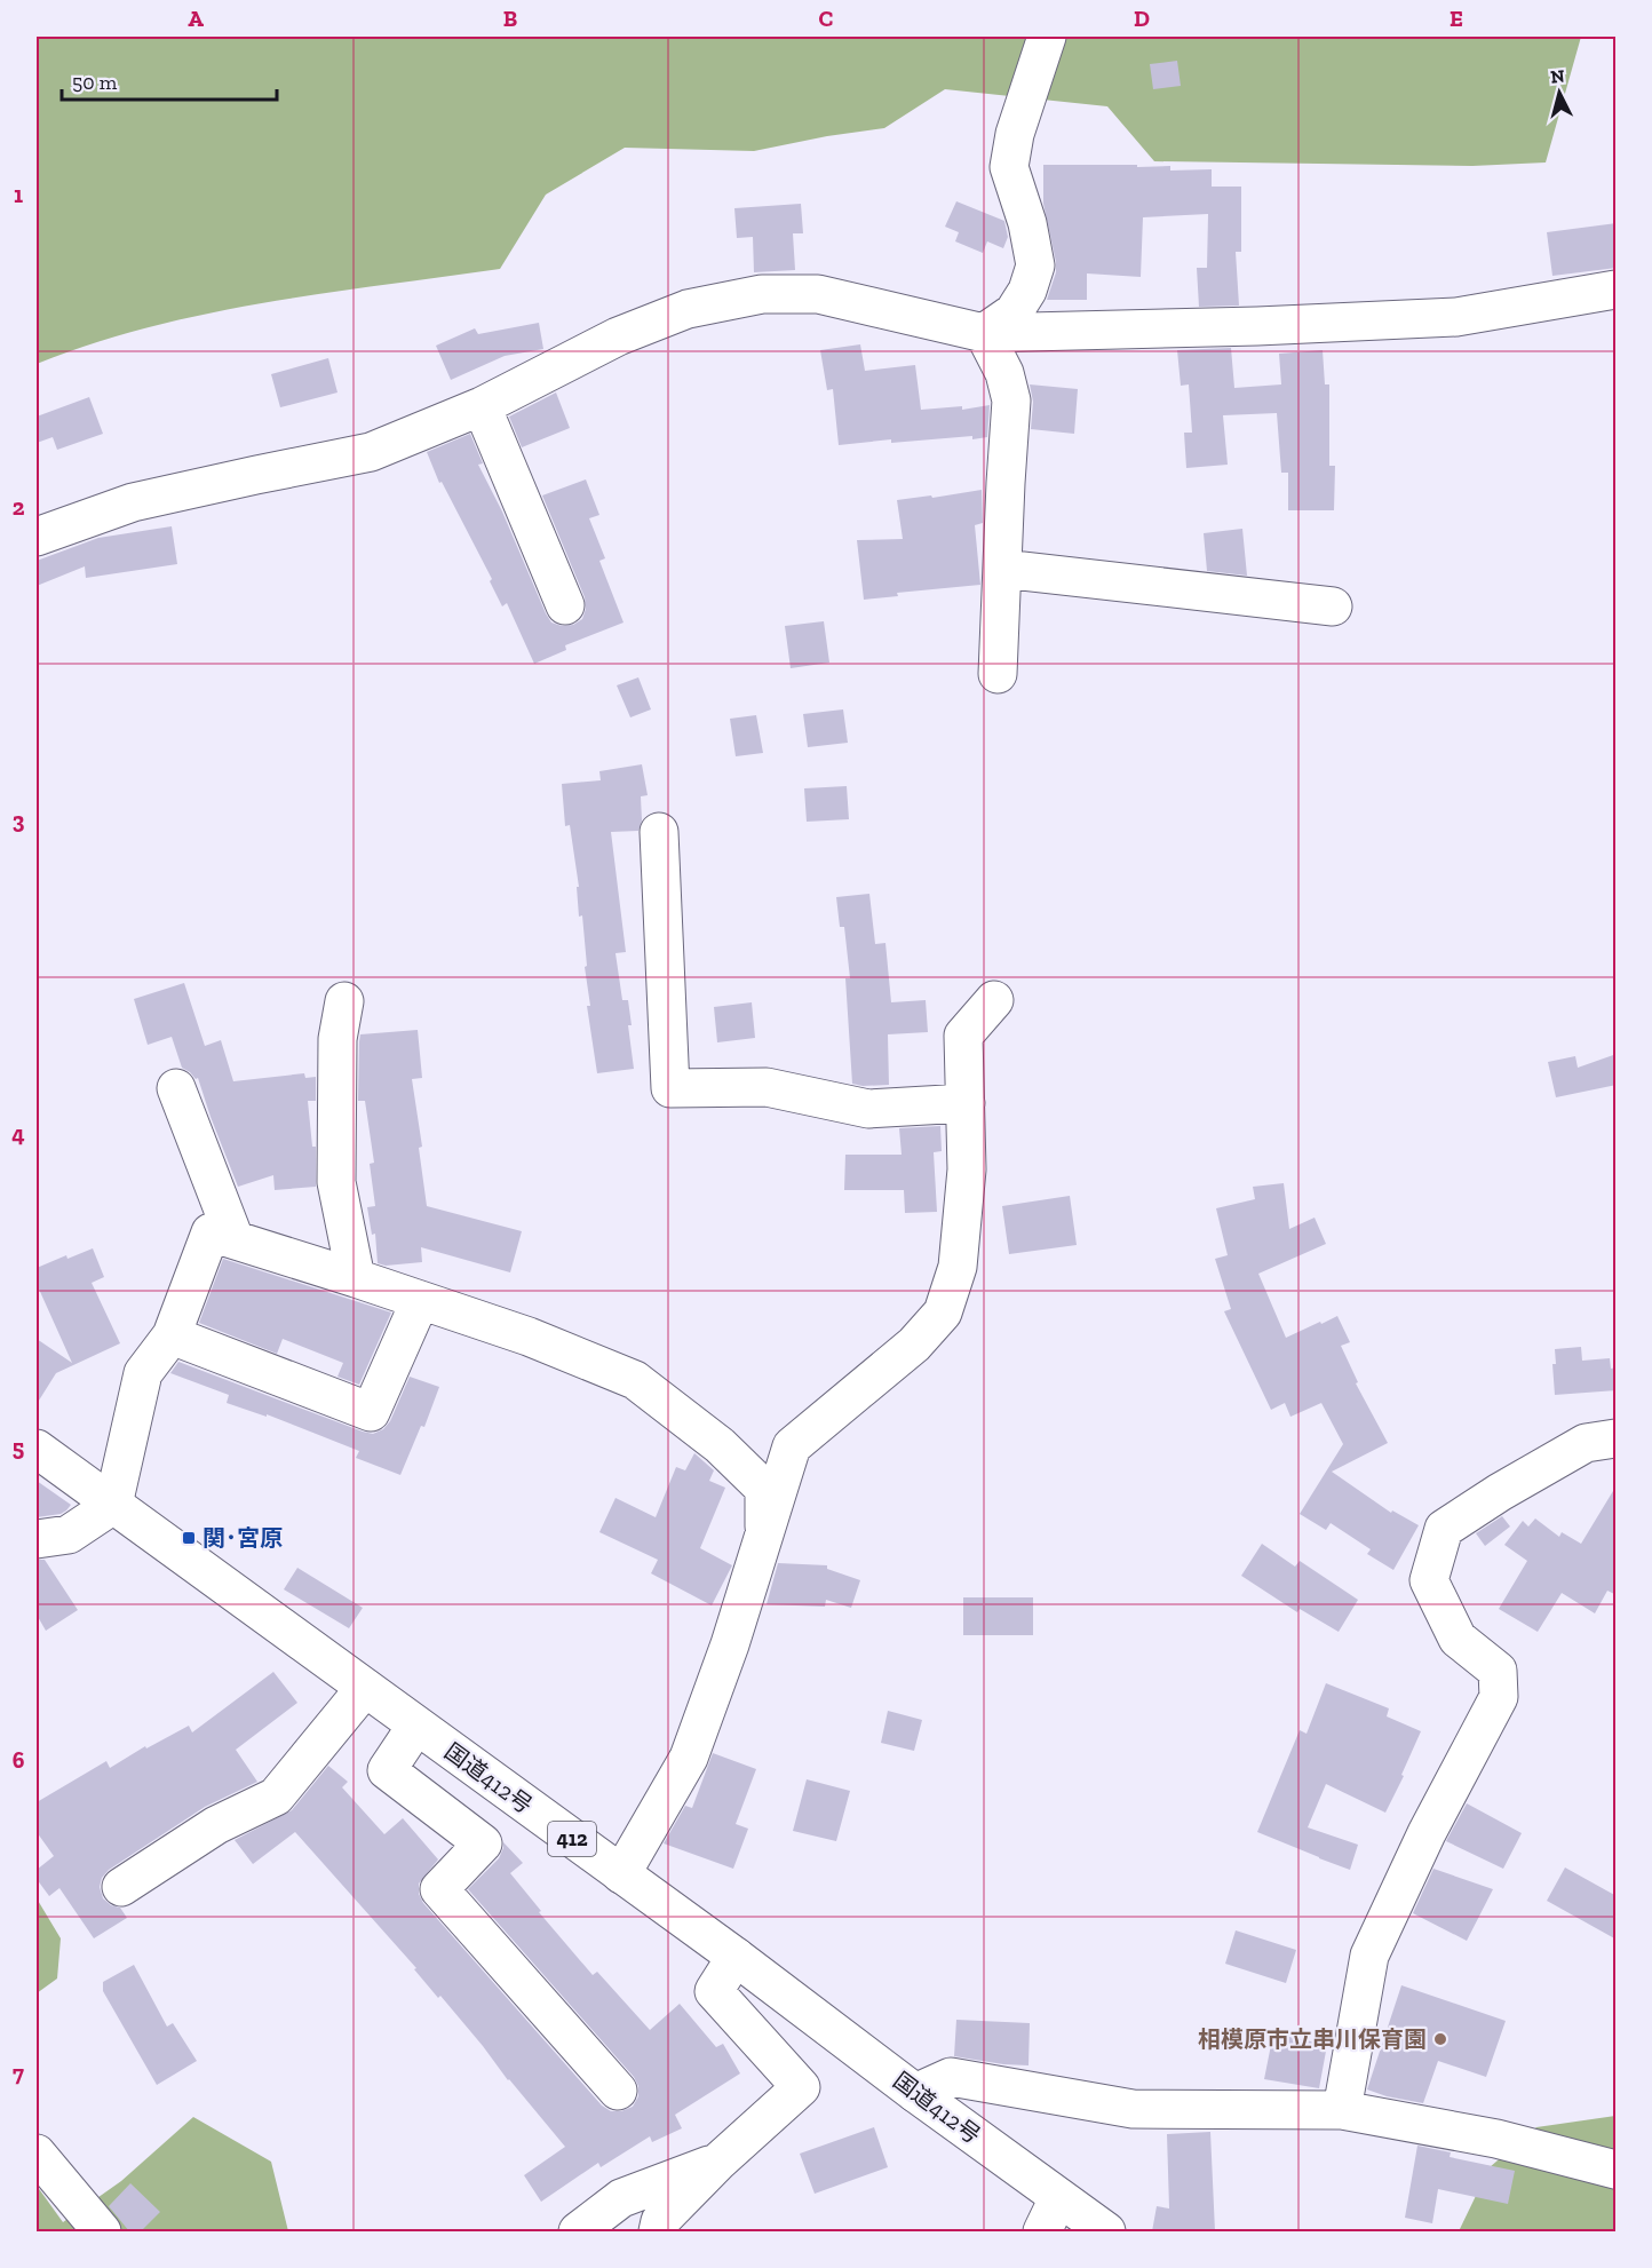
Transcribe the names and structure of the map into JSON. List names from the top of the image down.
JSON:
{
  "streets": {
    "main road": ["国道412号", "412"]
  },
  "places": {
    "transit": ["関･宮原"],
    "other": ["相模原市立串川保育園"]
  },
  "scale_bar": "50 m",
  "north": "top",
  "grid": {
    "columns": [
      "A",
      "B",
      "C",
      "D",
      "E"
    ],
    "rows": [
      "1",
      "2",
      "3",
      "4",
      "5",
      "6",
      "7"
    ]
  }
}
